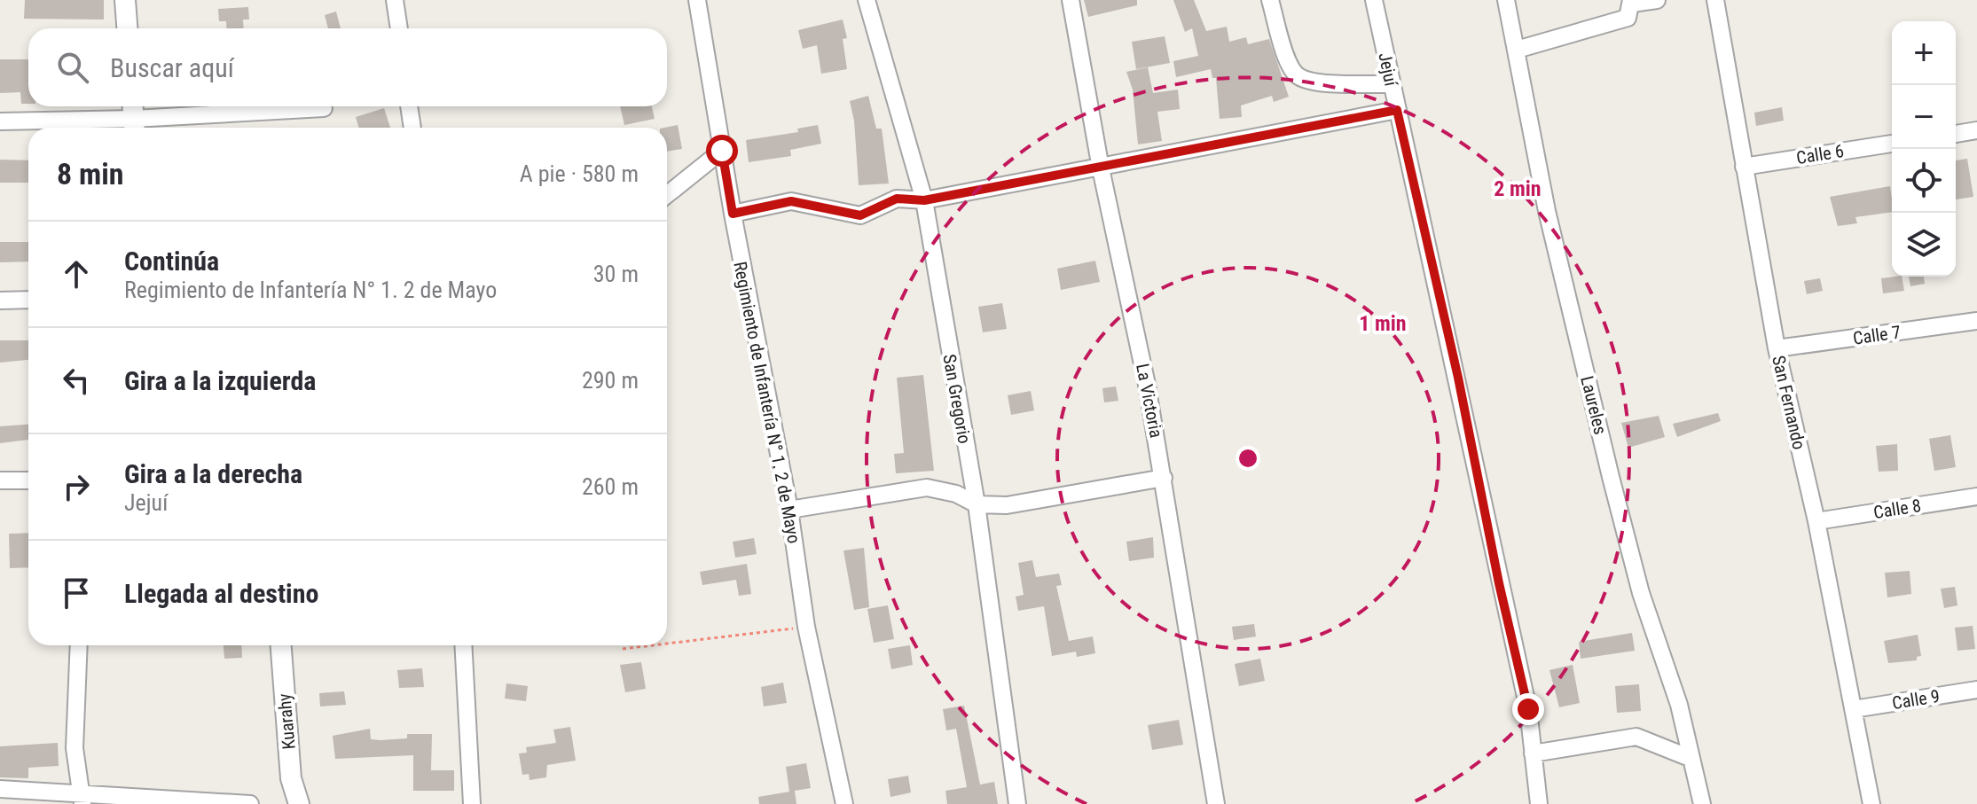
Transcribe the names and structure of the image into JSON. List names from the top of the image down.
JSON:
{
  "streets": {
    "street": [
      "Jejuí",
      "Calle 6",
      "Calle 7",
      "San Gregorio",
      "La Victoria",
      "Regimiento de Infantería N° 1. 2 de Mayo",
      "San Fernando",
      "Laureles",
      "Calle 8",
      "Calle 9",
      "Kuarahy"
    ]
  },
  "crossings": [
    ["Calle 6", "San Fernando"],
    ["Calle 7", "San Fernando"],
    ["San Fernando", "Calle 8"],
    ["San Fernando", "Calle 9"]
  ],
  "page": {
    "map_buttons": ["+", "−"],
    "search": "Buscar aquí",
    "heading": ["8 min", "A pie · 580 m"],
    "list": [
      ["Continúa", "Regimiento de Infantería N° 1. 2 de Mayo", "30 m"],
      ["Gira a la izquierda", "290 m"],
      ["Gira a la derecha", "Jejuí", "260 m"],
      "Llegada al destino"
    ]
  },
  "rings": ["2 min", "1 min"]
}
